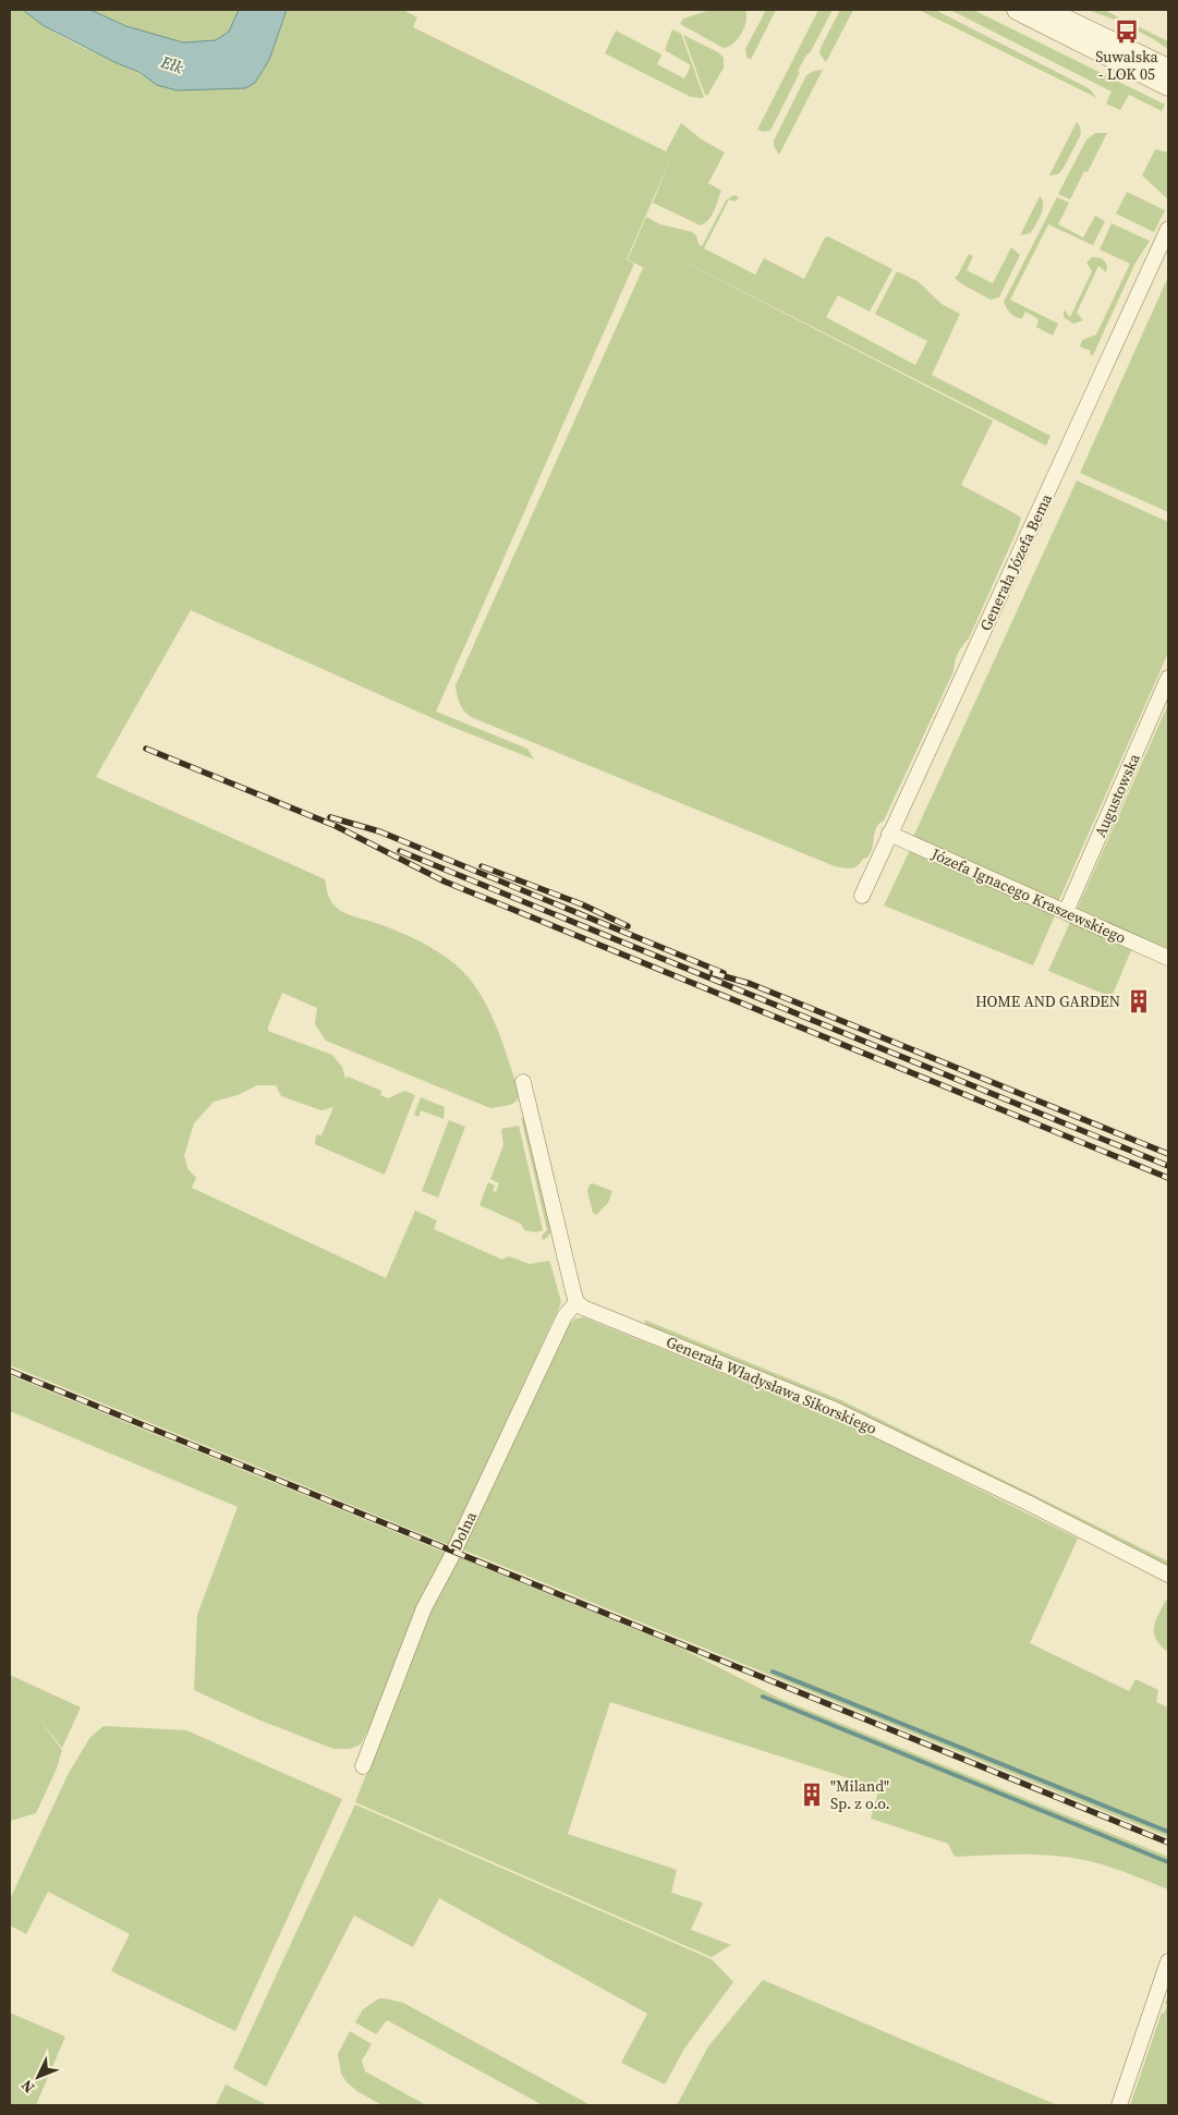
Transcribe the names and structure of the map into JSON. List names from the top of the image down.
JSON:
{
  "streets": {
    "street": [
      "Generała Józefa Bema",
      "Augustowska",
      "Józefa Ignacego Kraszewskiego",
      "Generała Władysława Sikorskiego",
      "Dolna"
    ]
  },
  "crossings": [
    ["Generała Józefa Bema", "Józefa Ignacego Kraszewskiego"],
    ["Augustowska", "Józefa Ignacego Kraszewskiego"],
    ["Generała Władysława Sikorskiego", "Dolna"]
  ],
  "water": ["Ełk"],
  "places": {
    "bus stop": ["Suwalska - LOK 05"],
    "building": ["HOME AND GARDEN", "\"Miland\" Sp. z o.o."]
  },
  "north": "bottom left"
}
